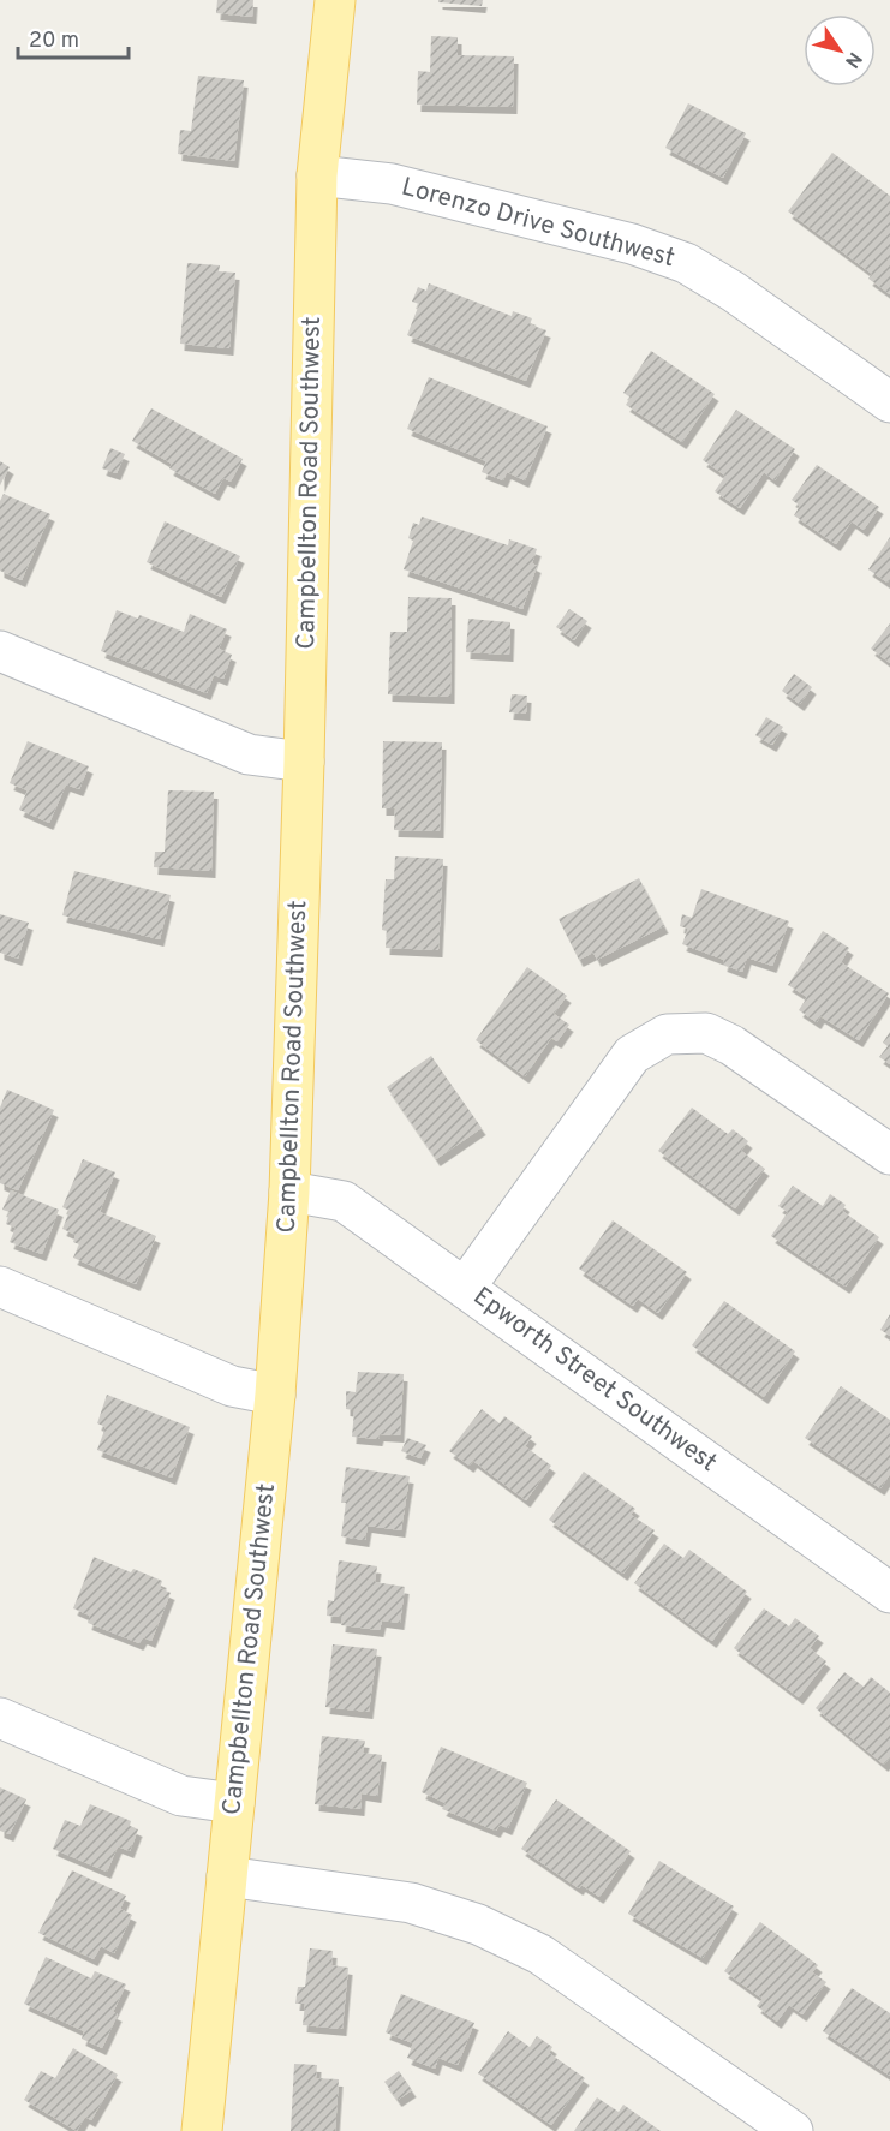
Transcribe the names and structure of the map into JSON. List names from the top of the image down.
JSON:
{
  "streets": {
    "main road": ["Campbellton Road Southwest"],
    "street": ["Lorenzo Drive Southwest", "Epworth Street Southwest"]
  },
  "crossings": [
    ["Lorenzo Drive Southwest", "Campbellton Road Southwest"],
    ["Campbellton Road Southwest", "Epworth Street Southwest"]
  ],
  "scale_bar": "20 m",
  "north": "bottom right"
}
